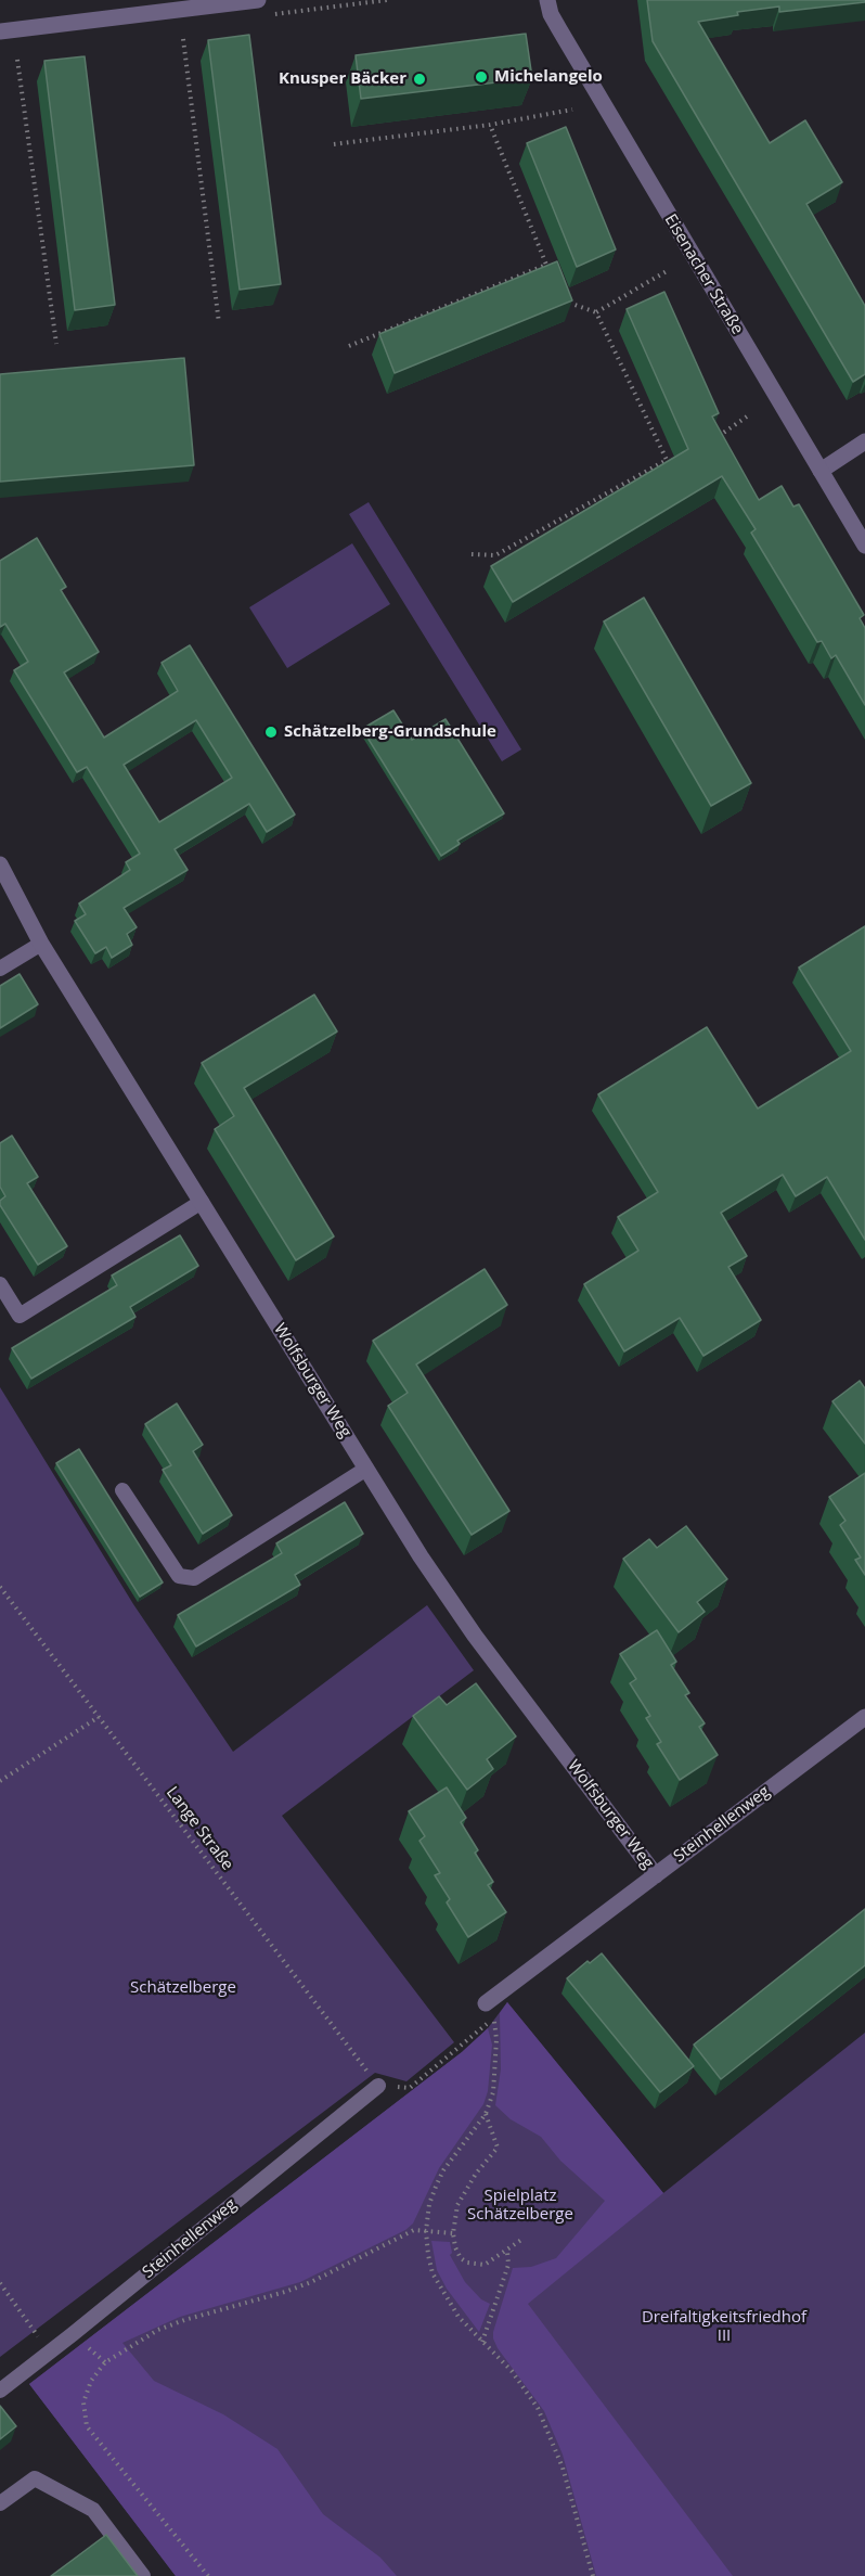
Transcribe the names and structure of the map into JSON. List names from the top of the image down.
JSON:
{
  "streets": {
    "street": ["Eisenacher Straße", "Wolfsburger Weg", "Steinhellenweg"],
    "path": ["Lange Straße"]
  },
  "crossings": [
    ["Wolfsburger Weg", "Steinhellenweg"],
    ["Steinhellenweg", "Lange Straße"]
  ],
  "parks": ["Schätzelberge", "Spielplatz Schätzelberge", "Dreifaltigkeitsfriedhof III"],
  "places": ["Michelangelo", "Knusper Bäcker", "Schätzelberg-Grundschule"]
}
